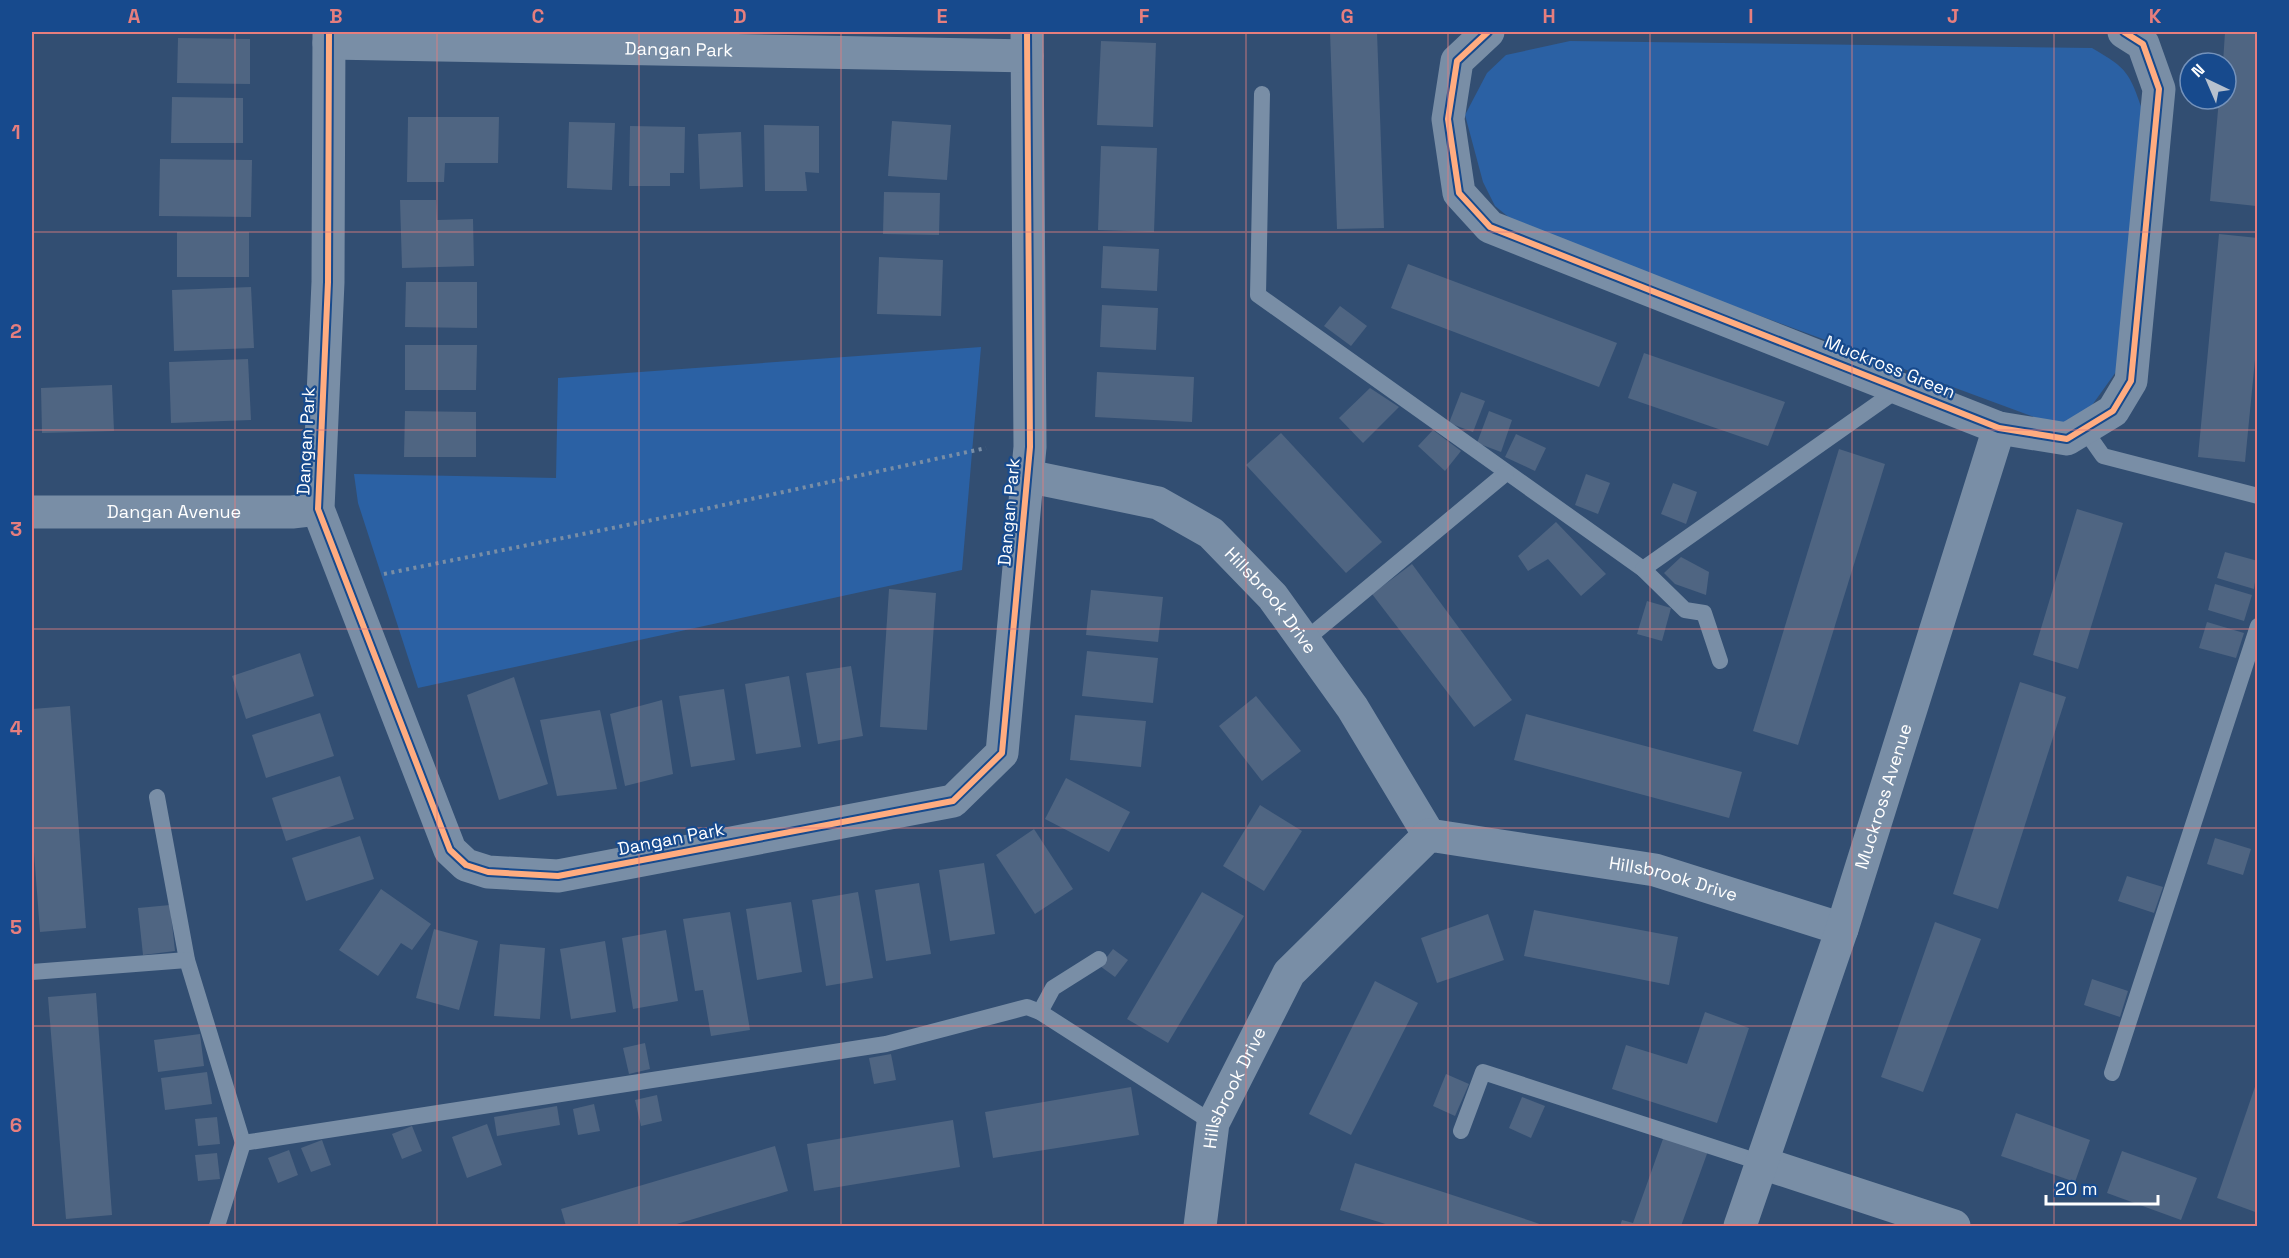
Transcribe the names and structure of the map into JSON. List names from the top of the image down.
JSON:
{
  "streets": {
    "street": [
      "Dangan Park",
      "Muckross Green",
      "Dangan Avenue",
      "Hillsbrook Drive",
      "Muckross Avenue"
    ]
  },
  "crossings": [
    ["Dangan Park", "Dangan Avenue"],
    ["Dangan Park", "Hillsbrook Drive"],
    ["Muckross Green", "Muckross Avenue"],
    ["Hillsbrook Drive", "Muckross Avenue"]
  ],
  "scale_bar": "20 m",
  "north": "top left",
  "grid": {
    "columns": [
      "A",
      "B",
      "C",
      "D",
      "E",
      "F",
      "G",
      "H",
      "I",
      "J",
      "K"
    ],
    "rows": [
      "1",
      "2",
      "3",
      "4",
      "5",
      "6"
    ]
  }
}
